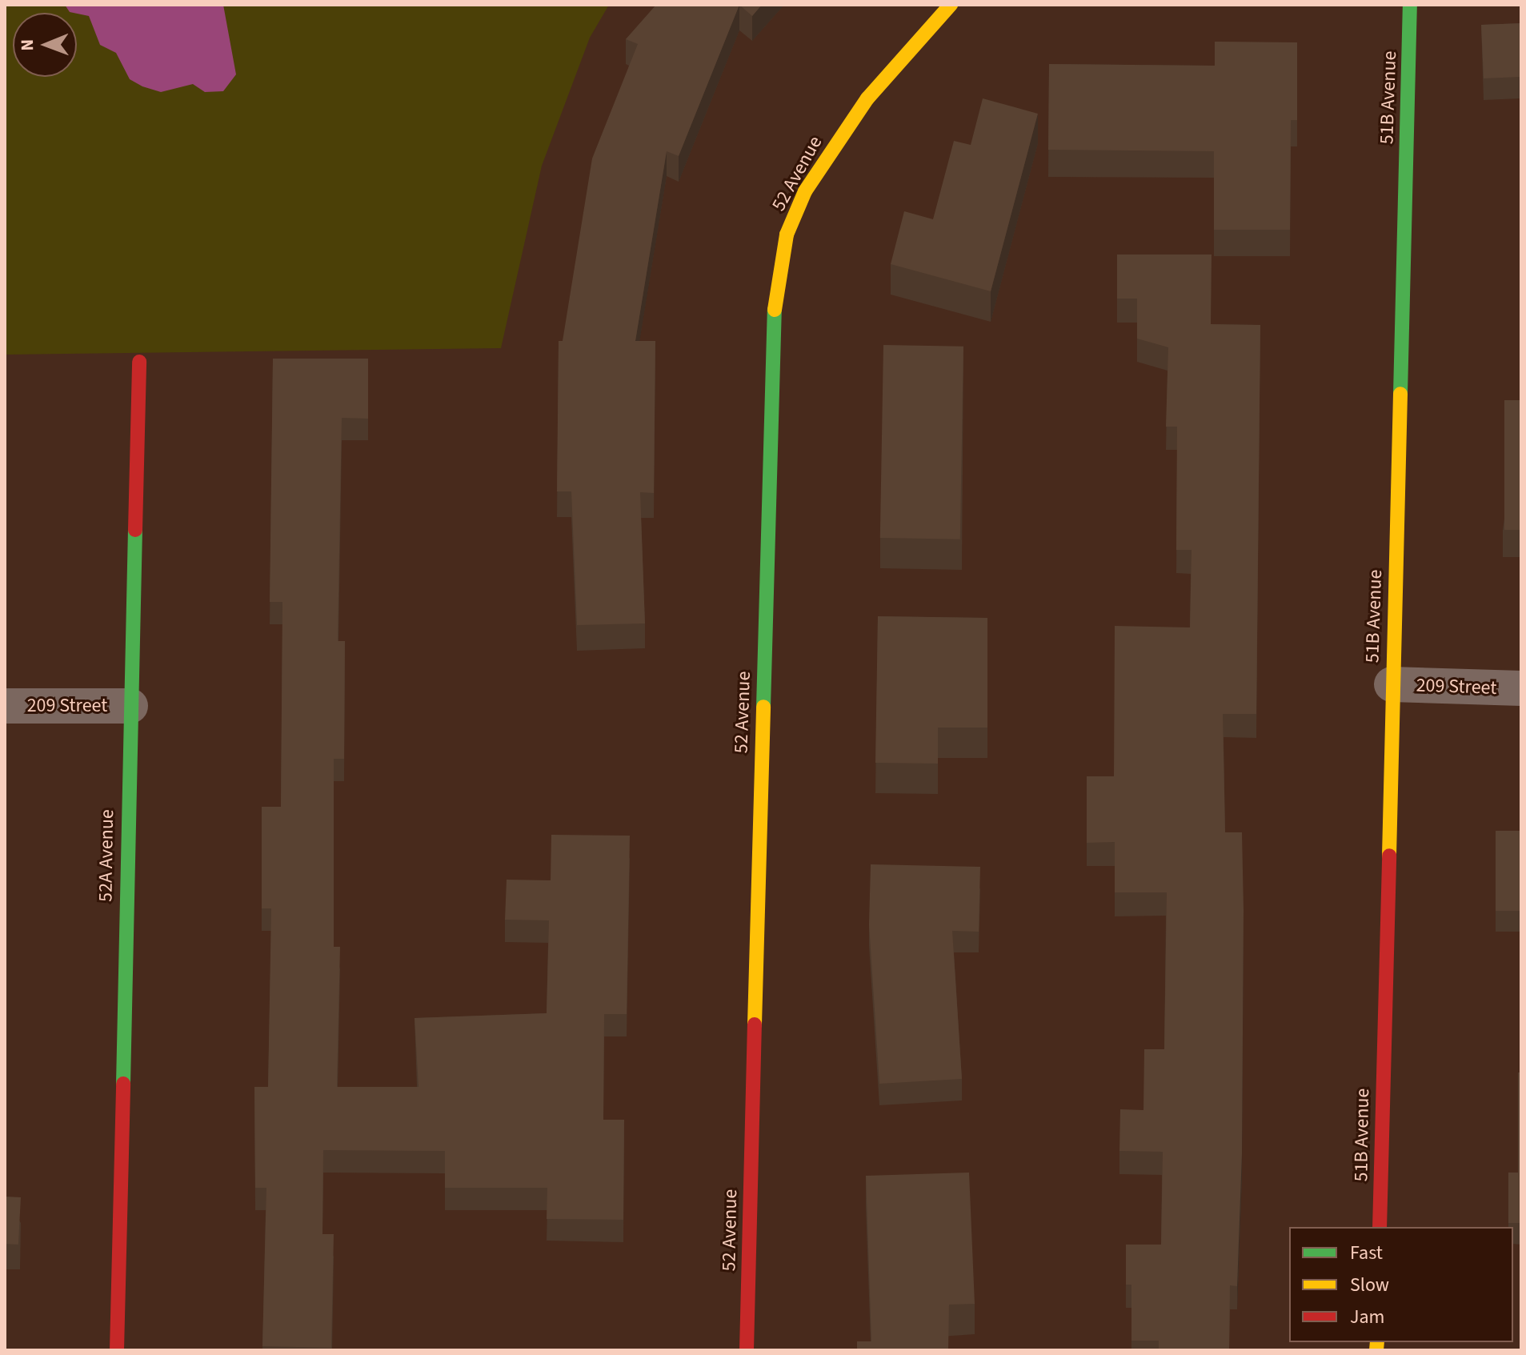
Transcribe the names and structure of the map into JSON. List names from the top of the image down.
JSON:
{
  "streets": {
    "street": [
      "51B Avenue",
      "52 Avenue",
      "209 Street",
      "52A Avenue"
    ]
  },
  "crossings": [
    ["51B Avenue", "209 Street"],
    ["209 Street", "52A Avenue"]
  ],
  "legend": ["Fast", "Slow", "Jam"],
  "north": "left"
}
